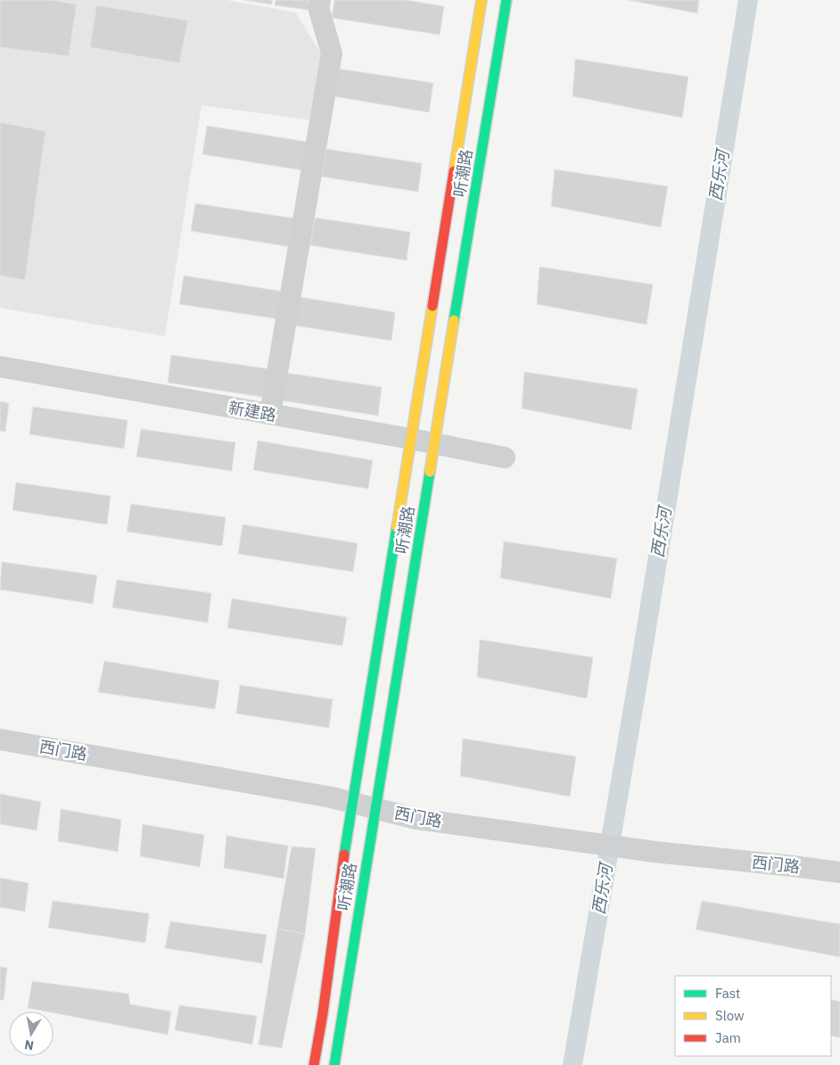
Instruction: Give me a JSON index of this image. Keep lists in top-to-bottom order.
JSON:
{
  "streets": {
    "main road": ["听潮路"],
    "street": ["新建路", "西门路"]
  },
  "crossings": [
    ["听潮路", "新建路"],
    ["听潮路", "西门路"]
  ],
  "water": ["西乐河"],
  "legend": ["Fast", "Slow", "Jam"],
  "north": "bottom"
}
